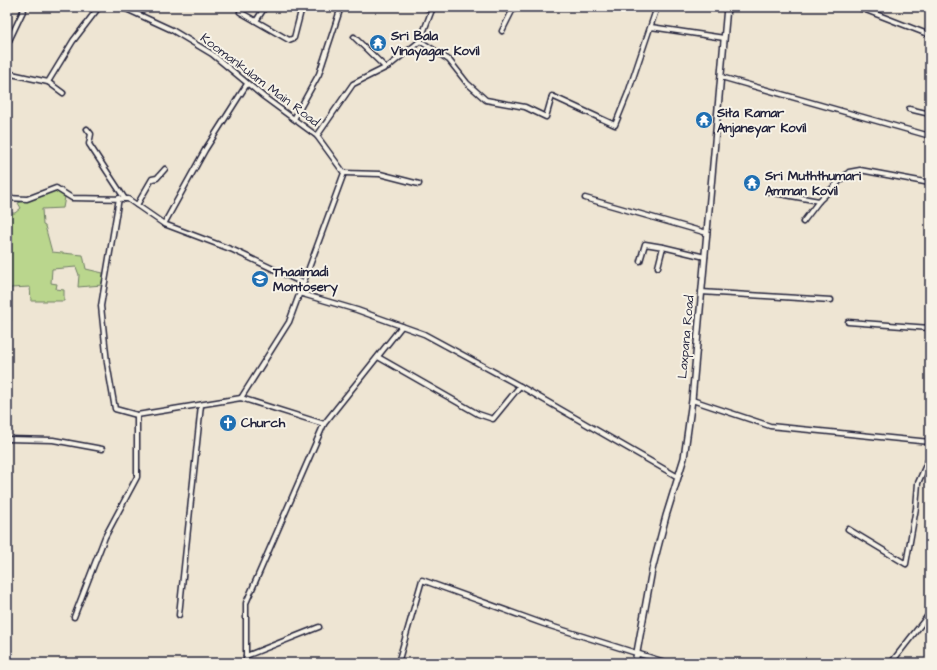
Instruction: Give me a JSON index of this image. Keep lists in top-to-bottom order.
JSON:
{
  "streets": {
    "street": ["Koomankulam Main Road", "Laxpana Road"]
  },
  "places": {
    "temple": ["Sri Bala Vinayagar Kovil", "Sita Ramar Anjaneyar Kovil", "Sri Muththumari Amman Kovil"],
    "school or university": ["Thaaimadi Montosery"],
    "church": ["Church"]
  }
}
